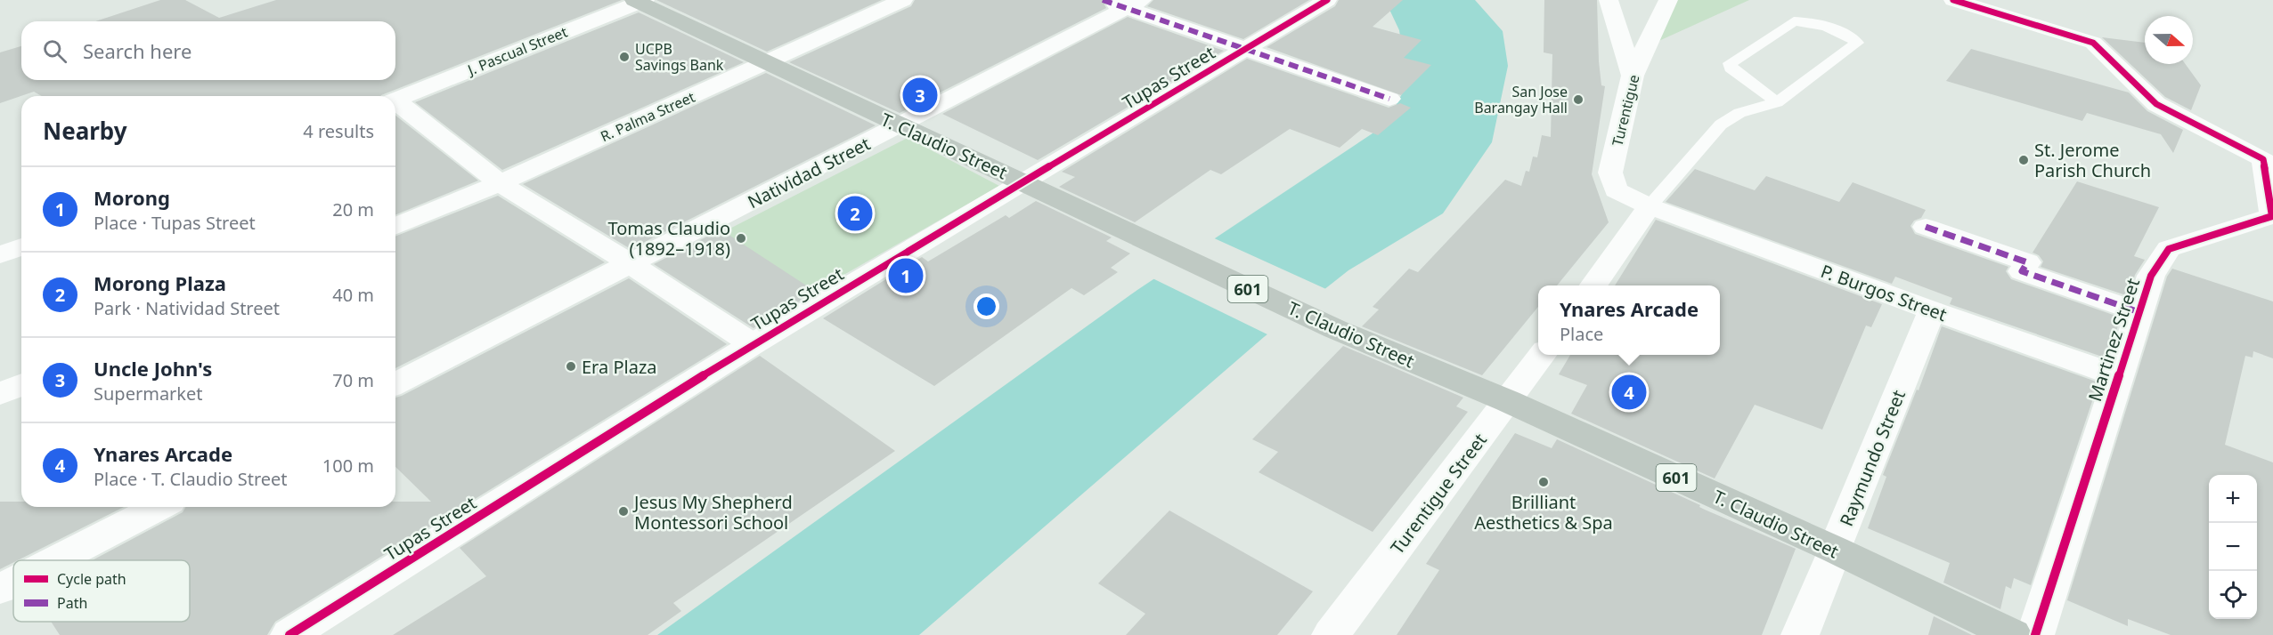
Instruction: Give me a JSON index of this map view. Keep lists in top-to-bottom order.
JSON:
{
  "streets": {
    "main road": ["T. Claudio Street", "601"],
    "street": [
      "J. Pascual Street",
      "Tupas Street",
      "Turentigue",
      "R. Palma Street",
      "Natividad Street",
      "P. Burgos Street",
      "Martinez Street",
      "Raymundo Street",
      "Turentigue Street"
    ]
  },
  "crossings": [
    ["J. Pascual Street", "T. Claudio Street"],
    ["Tupas Street", "T. Claudio Street"],
    ["Turentigue", "P. Burgos Street"],
    ["R. Palma Street", "T. Claudio Street"],
    ["T. Claudio Street", "Natividad Street"],
    ["T. Claudio Street", "Raymundo Street"],
    ["T. Claudio Street", "Turentigue Street"],
    ["P. Burgos Street", "Martinez Street"],
    ["P. Burgos Street", "Raymundo Street"]
  ],
  "places": [
    "UCPB Savings Bank",
    "San Jose Barangay Hall",
    "St. Jerome Parish Church",
    "Tomas Claudio (1892–1918)",
    "Era Plaza",
    "Brilliant Aesthetics & Spa",
    "Jesus My Shepherd Montessori School"
  ],
  "legend": ["Cycle path", "Path"],
  "north": "right",
  "page": {
    "search": "Search here",
    "pins": [
      "3",
      "2",
      "1",
      "4"
    ],
    "heading": ["Nearby", "4 results"],
    "list": [
      {
        "mark": "1",
        "name": "Morong",
        "note": "Place · Tupas Street",
        "value": "20 m"
      },
      {
        "mark": "2",
        "name": "Morong Plaza",
        "note": "Park · Natividad Street",
        "value": "40 m"
      },
      {
        "mark": "3",
        "name": "Uncle John's",
        "note": "Supermarket",
        "value": "70 m"
      },
      {
        "mark": "4",
        "name": "Ynares Arcade",
        "note": "Place · T. Claudio Street",
        "value": "100 m"
      }
    ],
    "popup": ["Ynares Arcade", "Place"],
    "map_buttons": ["+", "−"]
  }
}
